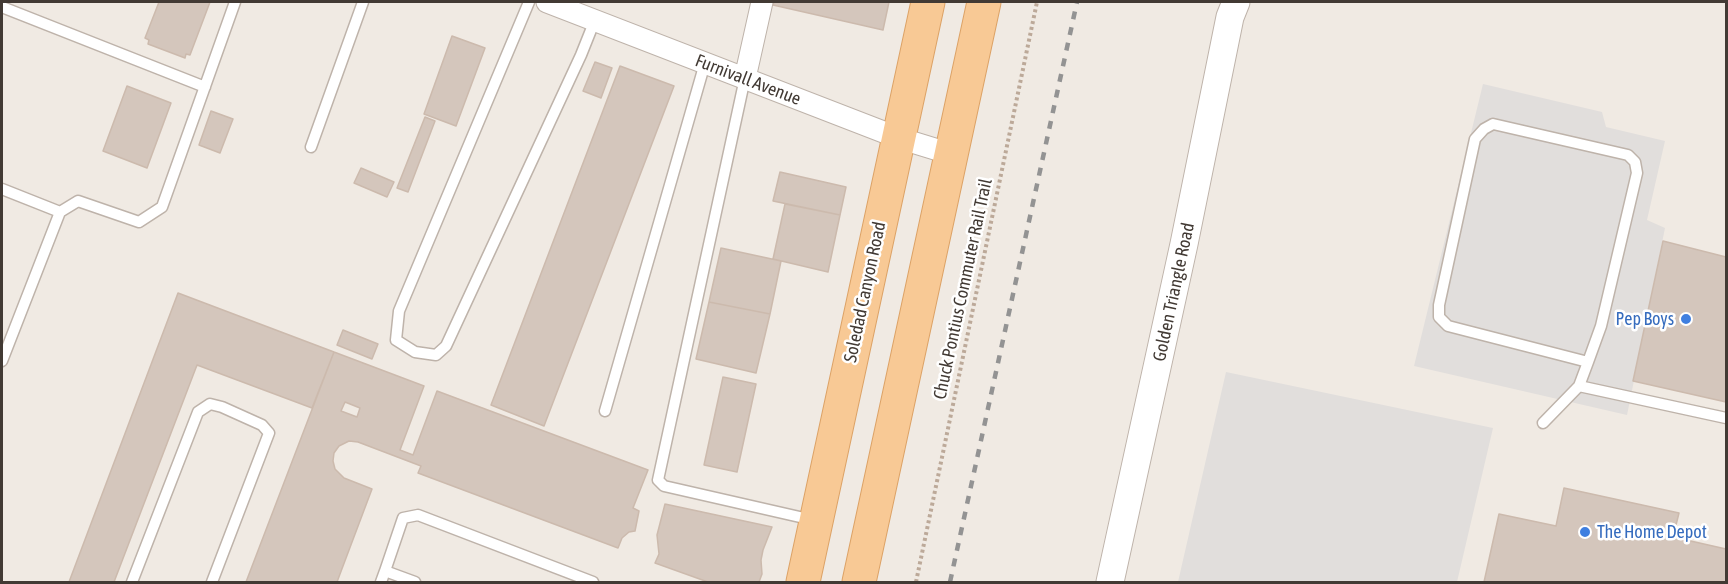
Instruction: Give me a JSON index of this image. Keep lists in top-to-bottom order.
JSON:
{
  "streets": {
    "main road": ["Soledad Canyon Road"],
    "street": ["Furnivall Avenue", "Golden Triangle Road"],
    "path": ["Chuck Pontius Commuter Rail Trail"]
  },
  "crossings": [
    ["Furnivall Avenue", "Soledad Canyon Road"]
  ],
  "places": ["Pep Boys", "The Home Depot"]
}
